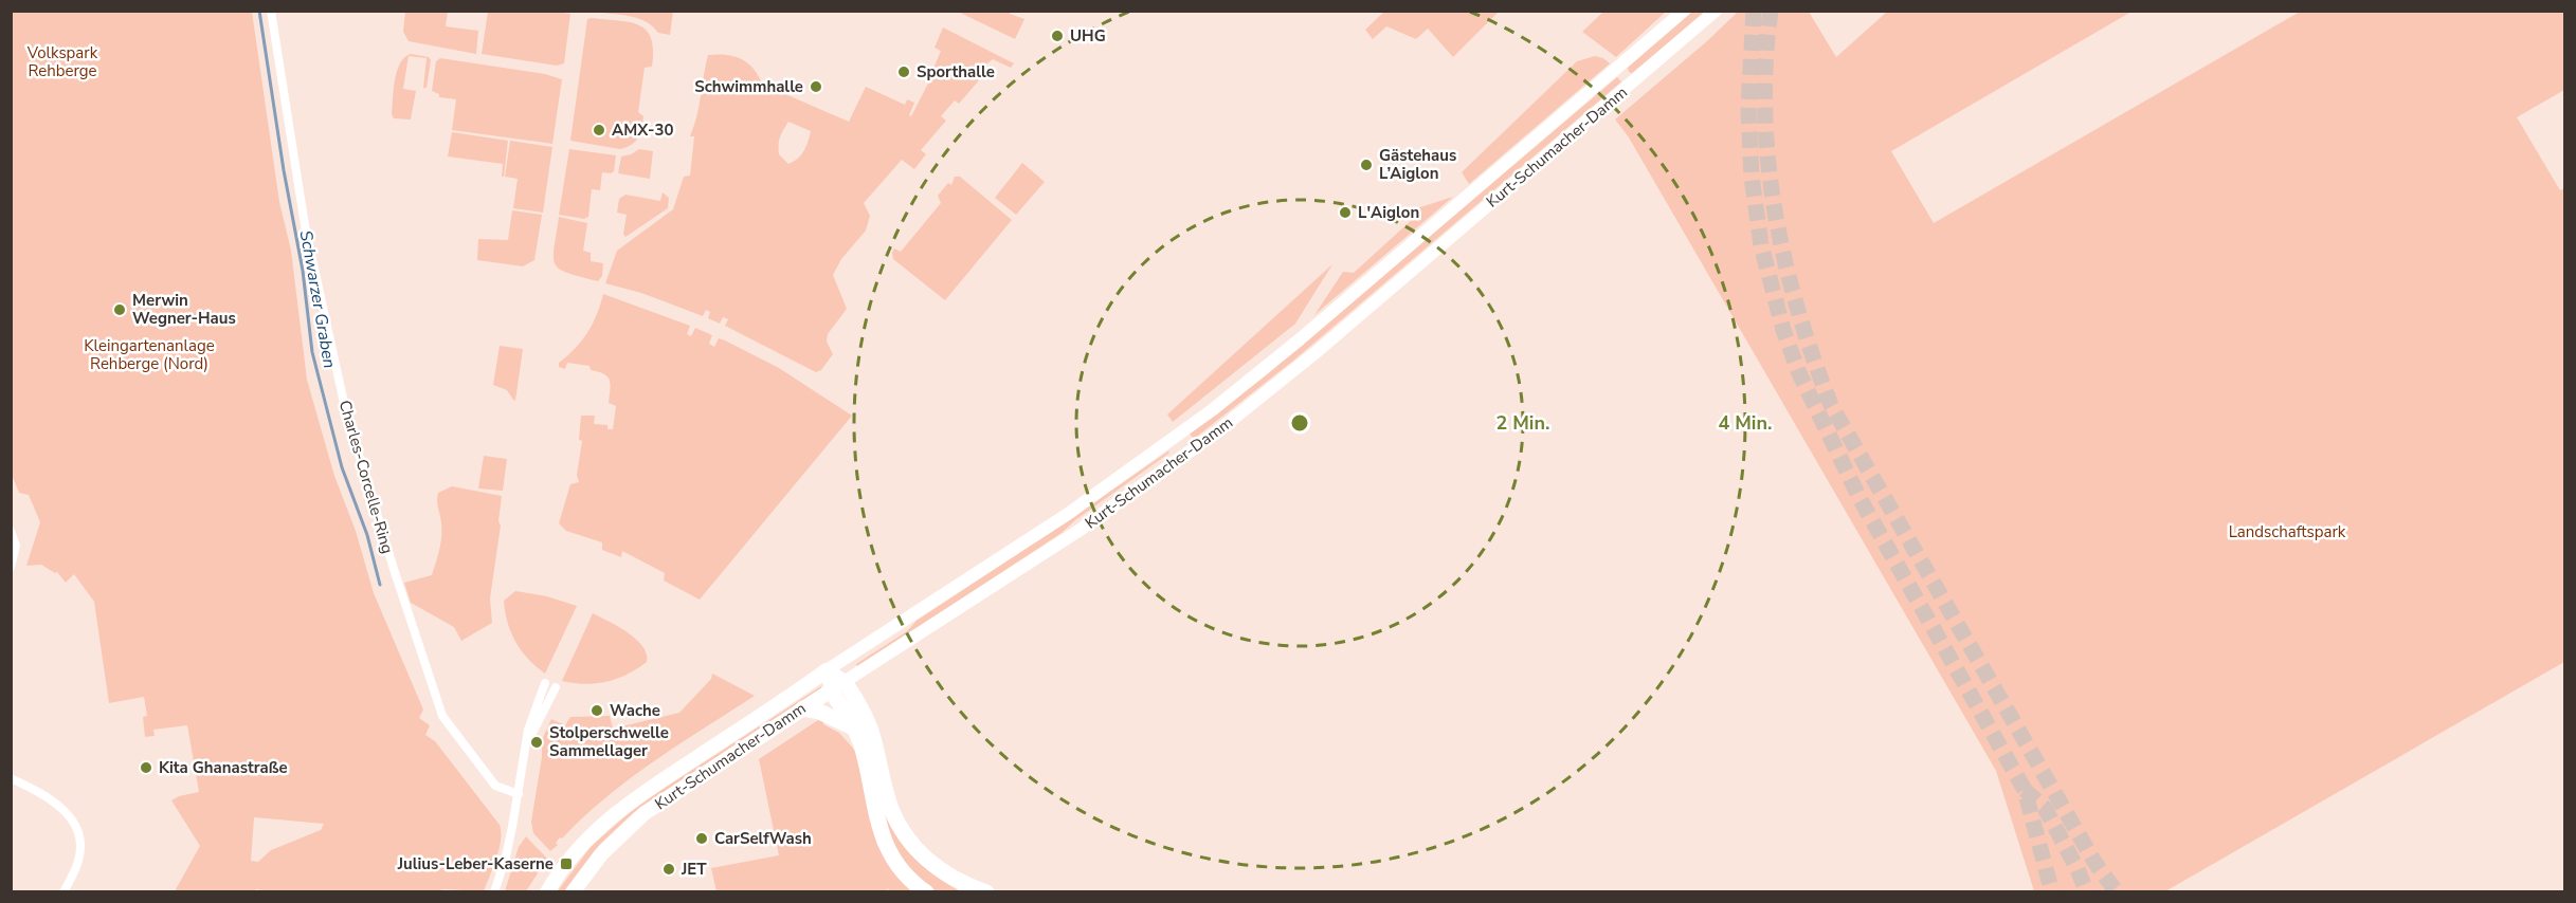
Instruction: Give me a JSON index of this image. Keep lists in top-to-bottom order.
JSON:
{
  "streets": {
    "main road": ["Kurt-Schumacher-Damm"],
    "street": ["Charles-Corcelle-Ring"]
  },
  "water": ["Schwarzer Graben"],
  "parks": ["Volkspark Rehberge", "Kleingartenanlage Rehberge (Nord)", "Landschaftspark"],
  "places": {
    "other": [
      "UHG",
      "Sporthalle",
      "Schwimmhalle",
      "AMX-30",
      "Gästehaus L’Aiglon",
      "L'Aiglon",
      "Merwin Wegner-Haus",
      "Wache",
      "Stolperschwelle Sammellager",
      "Kita Ghanastraße",
      "CarSelfWash",
      "JET"
    ],
    "transit": ["Julius-Leber-Kaserne"]
  },
  "rings": ["2 Min.", "4 Min."]
}
